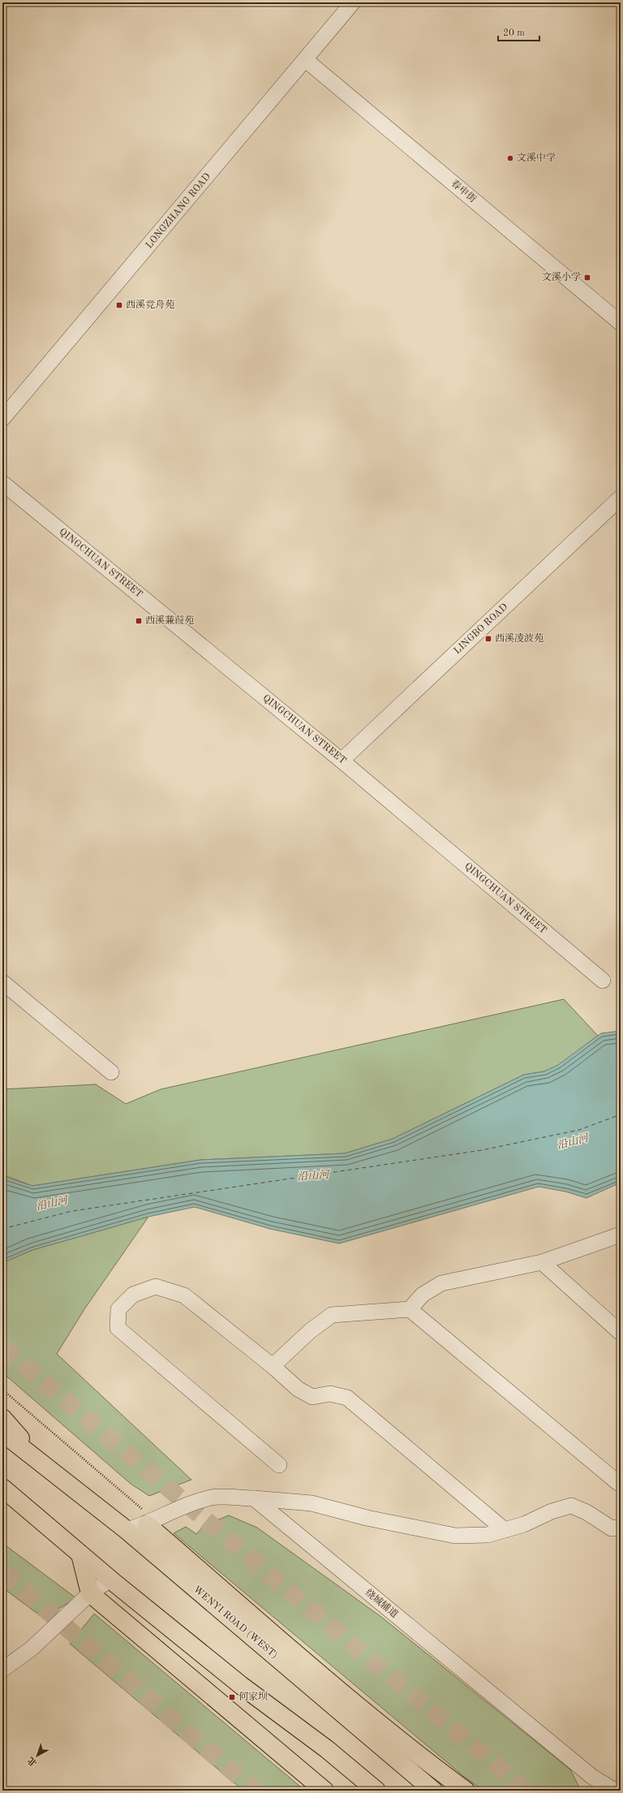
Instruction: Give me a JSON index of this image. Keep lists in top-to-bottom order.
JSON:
{
  "streets": {
    "main road": ["WENYI ROAD (WEST)"],
    "street": [
      "春申街",
      "LONGZHANG ROAD",
      "QINGCHUAN STREET",
      "LINGBO ROAD",
      "绕城辅道"
    ]
  },
  "crossings": [
    ["春申街", "LONGZHANG ROAD"],
    ["QINGCHUAN STREET", "LINGBO ROAD"]
  ],
  "water": ["沿山河"],
  "places": {
    "other": ["文溪中学"],
    "transit": [
      "文溪小学",
      "西溪竞舟苑",
      "西溪蒹葭苑",
      "西溪凌波苑",
      "何家坝"
    ]
  },
  "scale_bar": "20 m",
  "north": "bottom left"
}
